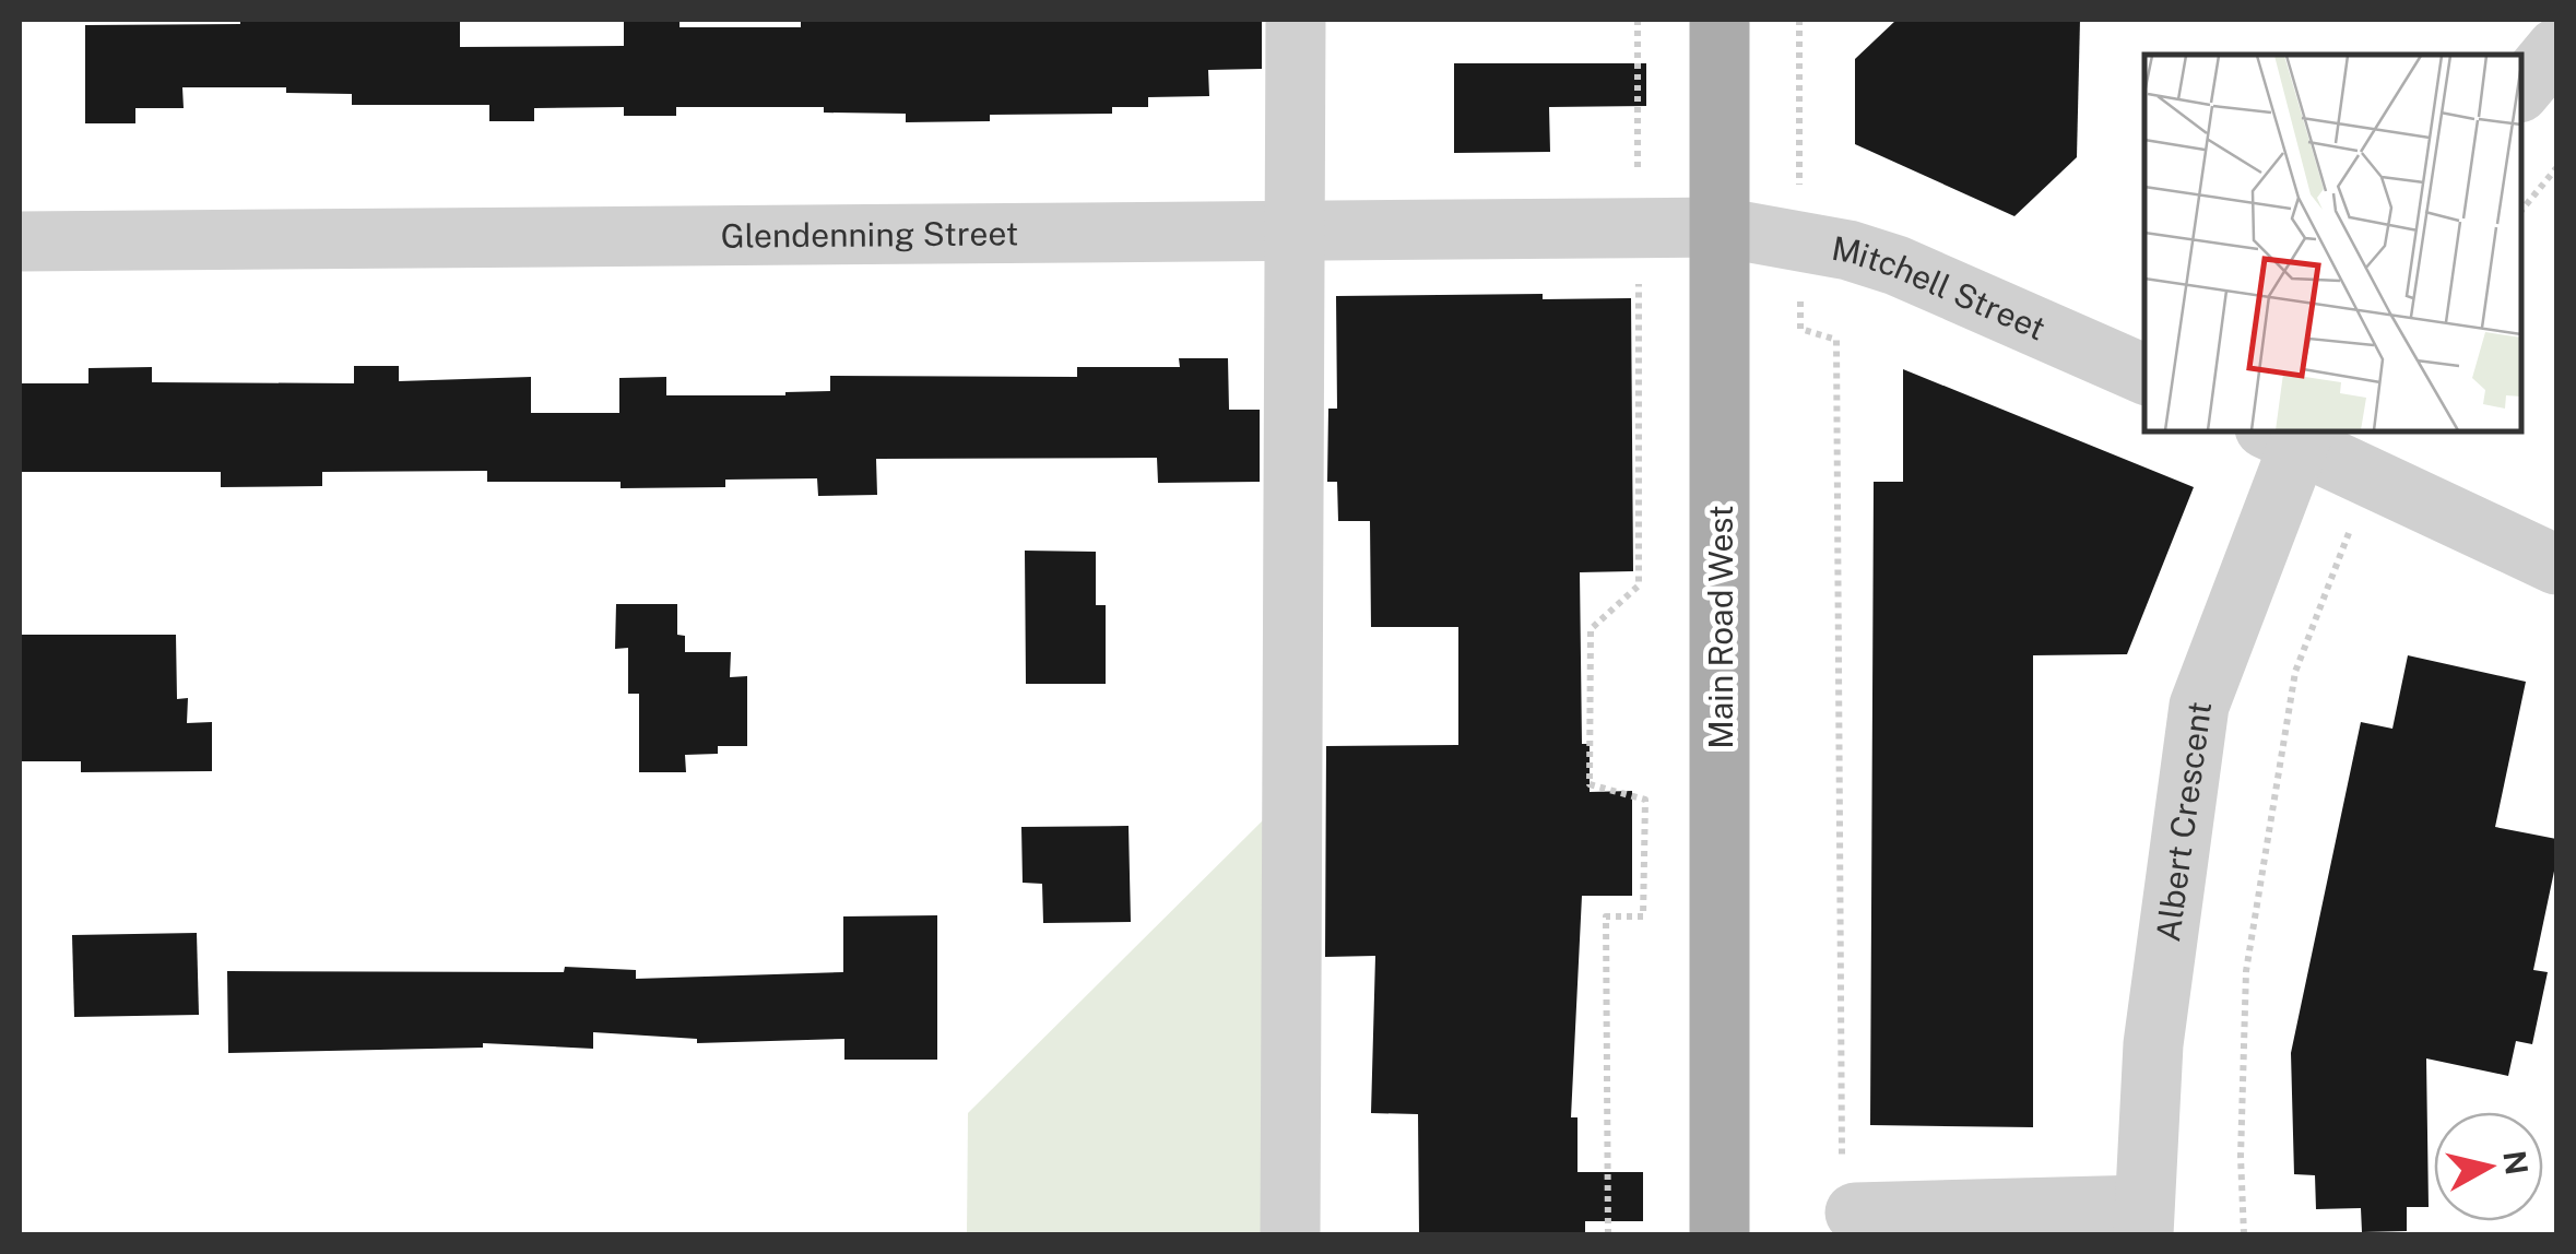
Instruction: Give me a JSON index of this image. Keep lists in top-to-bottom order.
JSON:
{
  "streets": {
    "main road": ["Main Road West"],
    "street": ["Glendenning Street", "Mitchell Street", "Albert Crescent"]
  },
  "crossings": [
    ["Glendenning Street", "Mitchell Street"],
    ["Glendenning Street", "Main Road West"],
    ["Mitchell Street", "Main Road West"]
  ],
  "north": "right"
}
